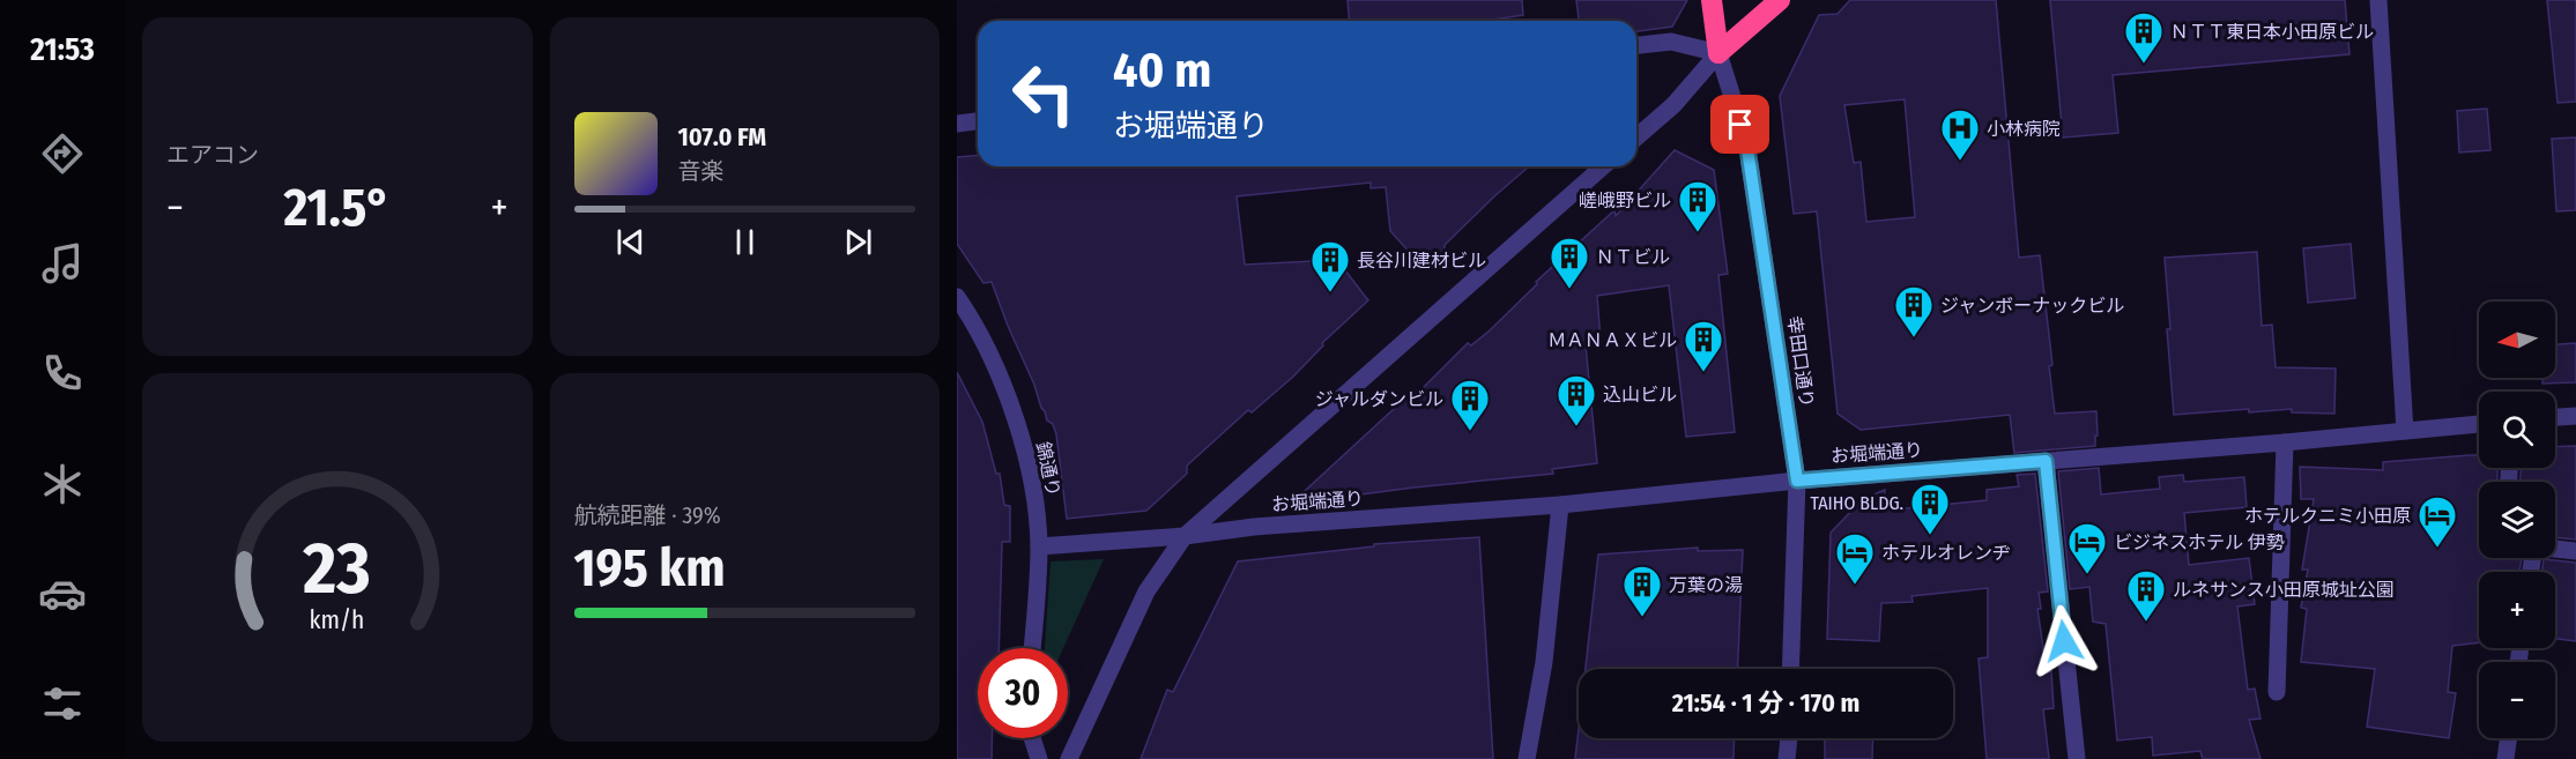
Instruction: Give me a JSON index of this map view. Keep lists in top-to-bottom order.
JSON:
{
  "streets": {
    "street": ["幸田口通り", "お堀端通り", "錦通り"]
  },
  "crossings": [
    ["幸田口通り", "お堀端通り"],
    ["お堀端通り", "錦通り"]
  ],
  "places": {
    "building": [
      "ＮＴＴ東日本小田原ビル",
      "嵯峨野ビル",
      "ＮＴビル",
      "長谷川建材ビル",
      "ジャンボーナックビル",
      "ＭＡＮＡＸビル",
      "込山ビル",
      "ジャルダンビル",
      "TAIHO BLDG.",
      "万葉の湯",
      "ルネサンス小田原城址公園"
    ],
    "hospital": ["小林病院"],
    "hotel": ["ホテルクニミ小田原", "ビジネスホテル 伊勢", "ホテルオレンヂ"]
  },
  "north": "left",
  "page": {
    "tabs": "21:53",
    "tile": [
      "エアコン",
      ["航続距離 · 39%", "195 km"]
    ],
    "turn": ["40 m", "お堀端通り"],
    "song": ["107.0 FM", "音楽"],
    "heat": ["−", "21.5°", "+"],
    "map_buttons": ["+", "−"],
    "limit": "30",
    "trip": "21:54 · 1 分 · 170 m",
    "gauge": ["23", "km/h"]
  }
}
